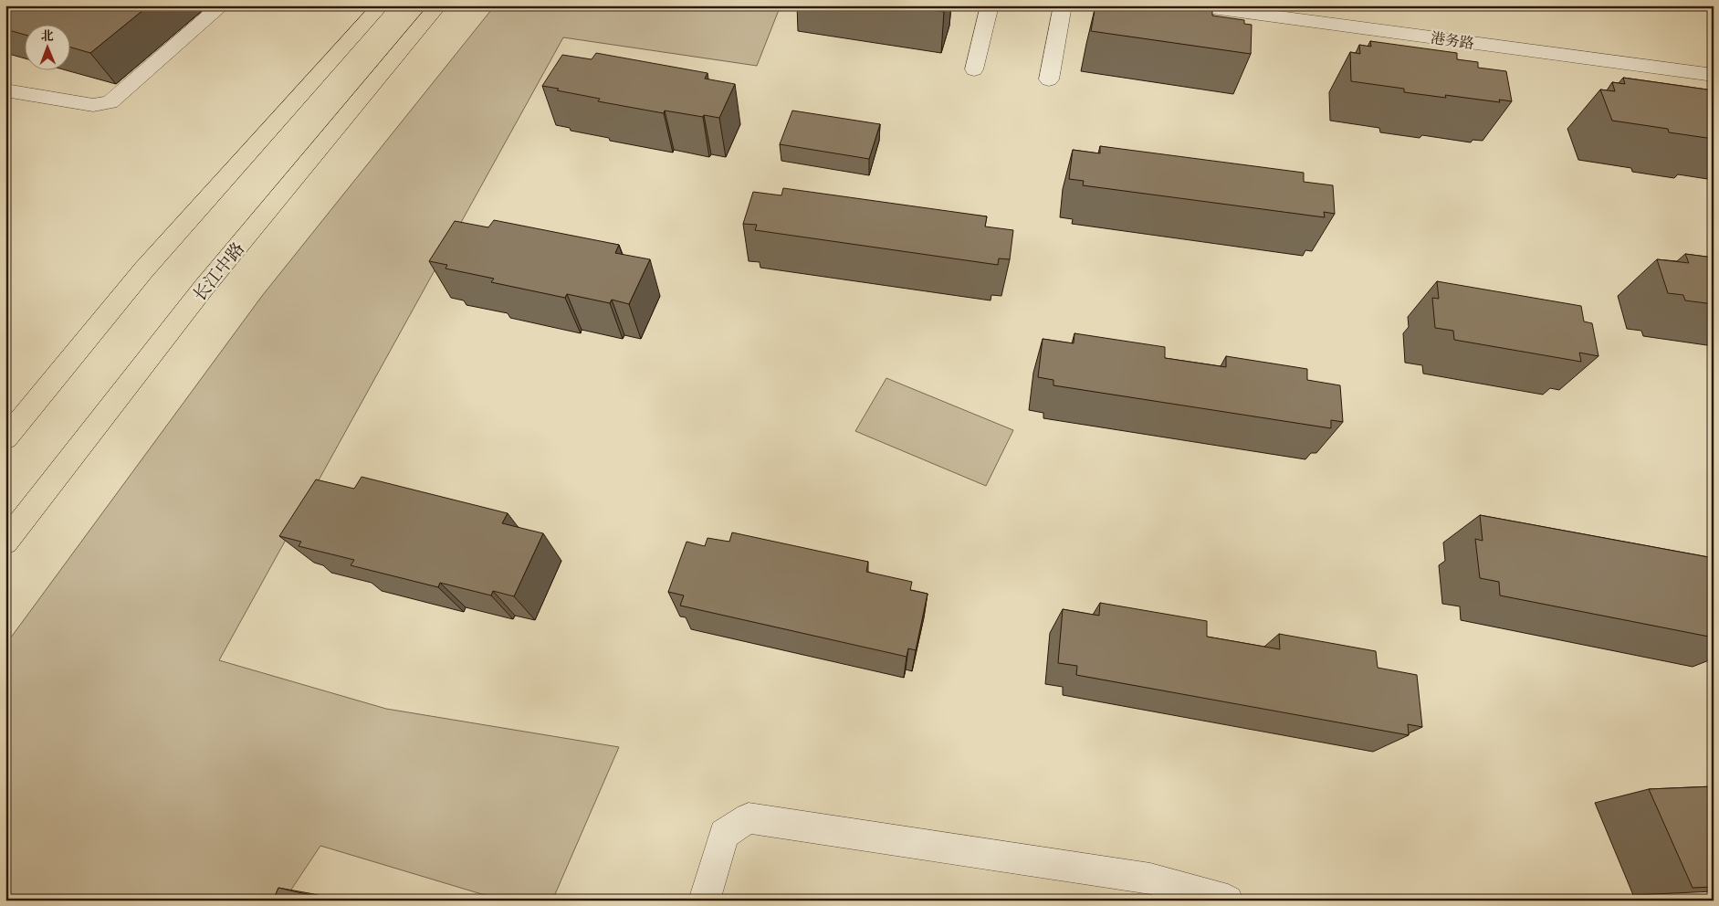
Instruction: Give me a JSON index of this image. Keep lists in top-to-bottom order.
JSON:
{
  "streets": {
    "main road": ["长江中路"],
    "street": ["港务路"]
  },
  "north": "top"
}
